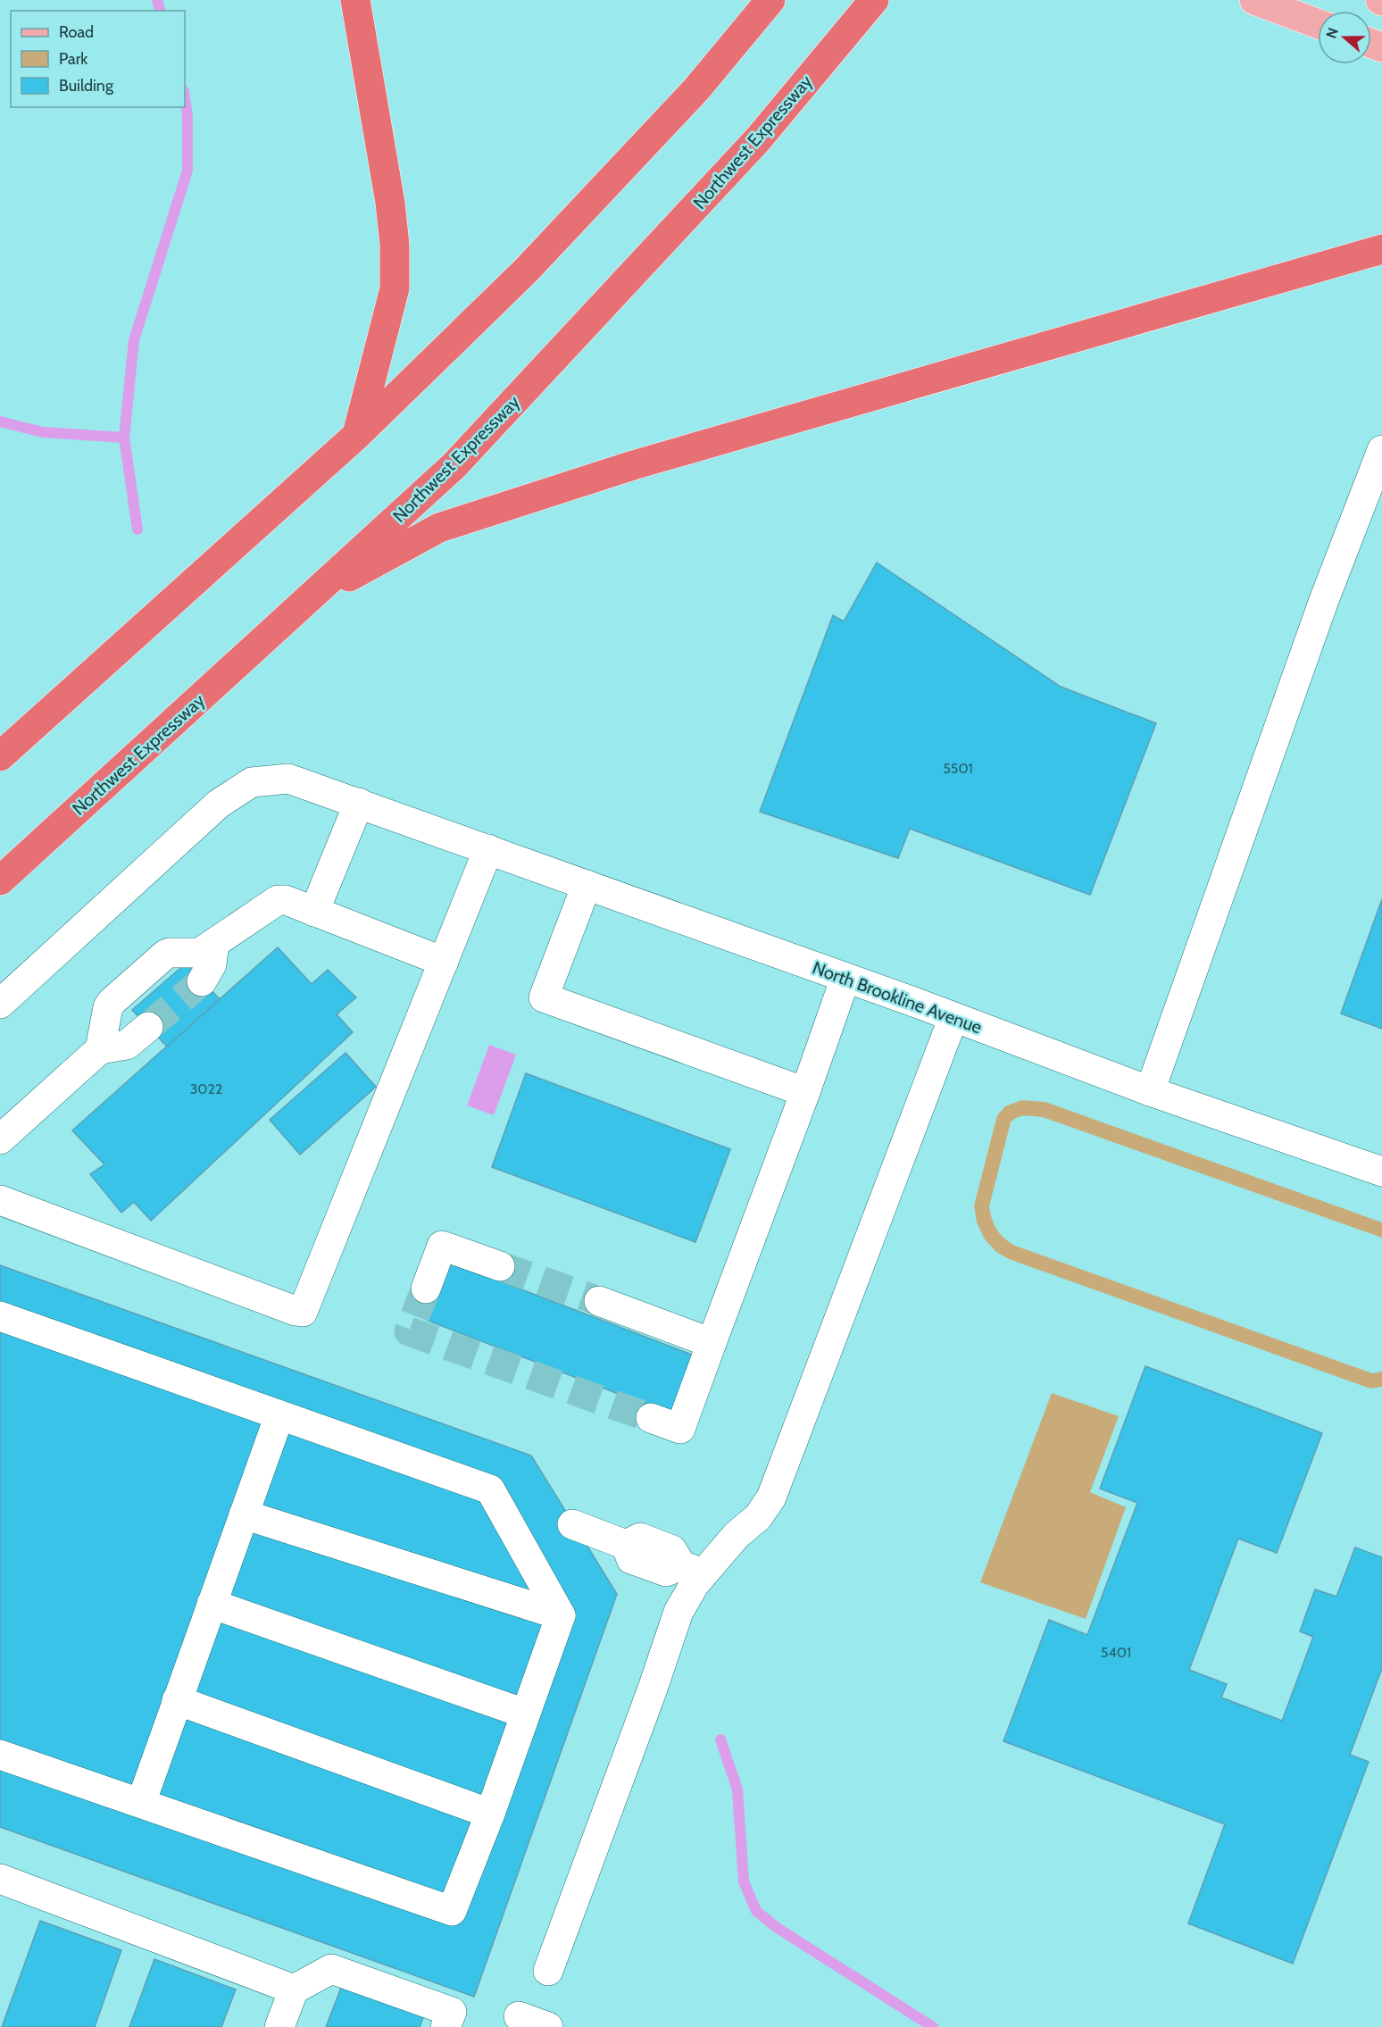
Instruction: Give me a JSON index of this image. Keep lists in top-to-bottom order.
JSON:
{
  "streets": {
    "highway": ["Northwest Expressway"],
    "street": ["North Brookline Avenue"]
  },
  "house_numbers": ["5501", "3022", "5401"],
  "legend": ["Road", "Park", "Building"],
  "north": "left"
}
